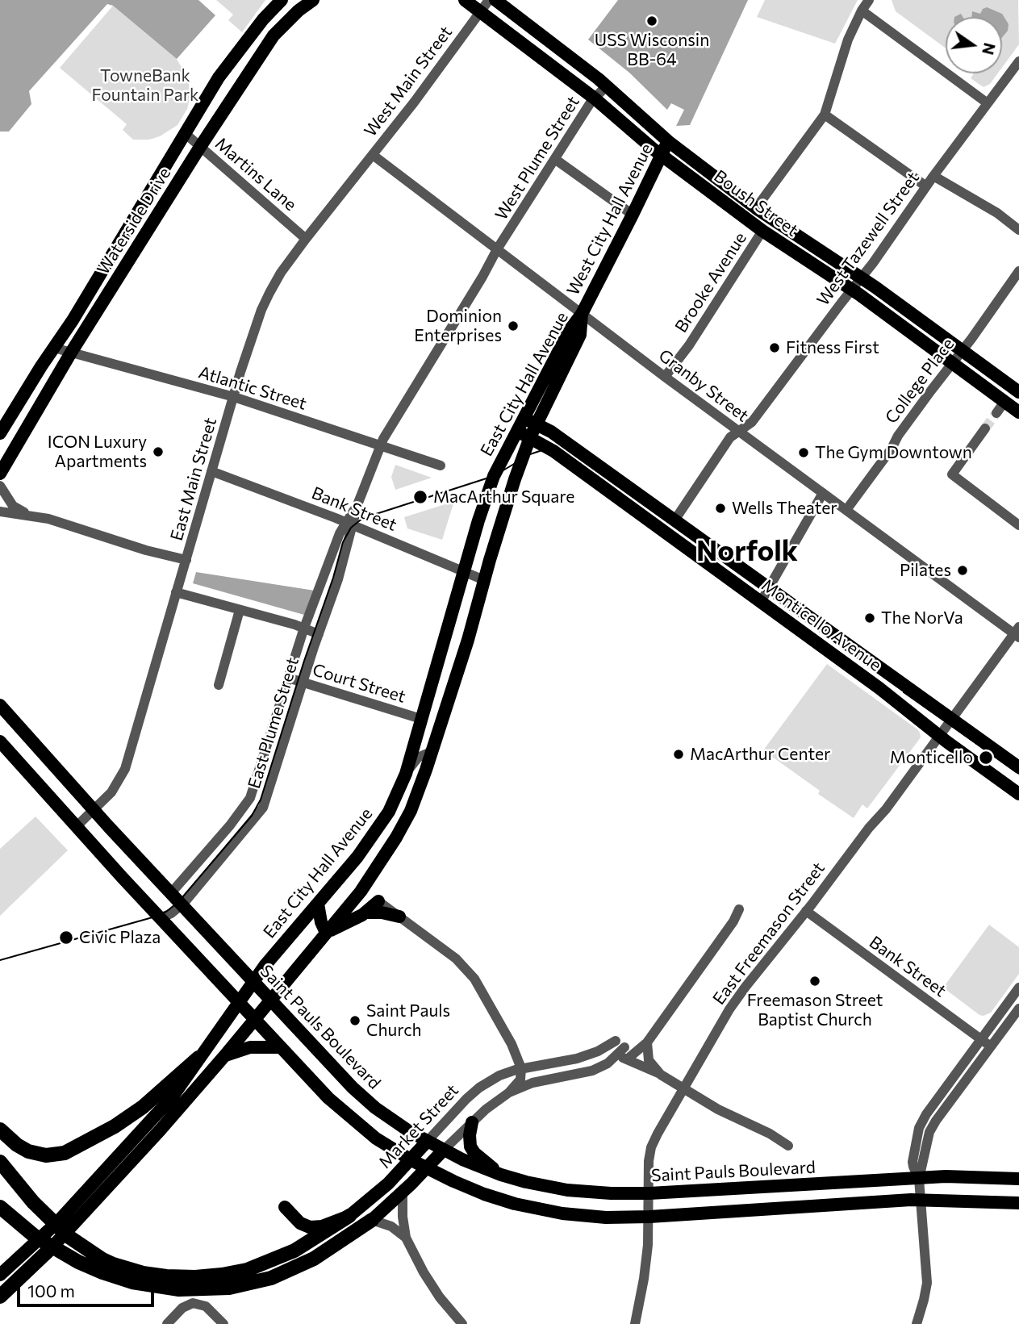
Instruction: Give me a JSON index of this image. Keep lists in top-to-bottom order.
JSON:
{
  "streets": {
    "main road": [
      "Boush Street",
      "West City Hall Avenue",
      "Waterside Drive",
      "East City Hall Avenue",
      "Monticello Avenue",
      "Saint Pauls Boulevard",
      "Market Street"
    ],
    "street": [
      "West Main Street",
      "West Plume Street",
      "Martins Lane",
      "West Tazewell Street",
      "Brooke Avenue",
      "College Place",
      "Granby Street",
      "Atlantic Street",
      "East Main Street",
      "Bank Street",
      "Court Street",
      "East Plume Street",
      "East Freemason Street"
    ]
  },
  "crossings": [
    ["West Main Street", "Boush Street"],
    ["West Main Street", "Granby Street"],
    ["West Main Street", "East Main Street"],
    ["West Plume Street", "Boush Street"],
    ["West Plume Street", "Granby Street"],
    ["West Plume Street", "East Plume Street"],
    ["Martins Lane", "Waterside Drive"],
    ["Martins Lane", "East Main Street"],
    ["Boush Street", "West City Hall Avenue"],
    ["Boush Street", "West Tazewell Street"],
    ["Boush Street", "Brooke Avenue"],
    ["Boush Street", "College Place"],
    ["West City Hall Avenue", "East City Hall Avenue"],
    ["West City Hall Avenue", "Granby Street"],
    ["Waterside Drive", "Atlantic Street"],
    ["West Tazewell Street", "Granby Street"],
    ["West Tazewell Street", "Monticello Avenue"],
    ["Brooke Avenue", "Granby Street"],
    ["College Place", "Granby Street"],
    ["East City Hall Avenue", "Granby Street"],
    ["East City Hall Avenue", "Bank Street"],
    ["East City Hall Avenue", "Monticello Avenue"],
    ["East City Hall Avenue", "Court Street"],
    ["East City Hall Avenue", "Saint Pauls Boulevard"],
    ["Granby Street", "East Main Street"],
    ["Granby Street", "East Plume Street"],
    ["Granby Street", "East Freemason Street"],
    ["Atlantic Street", "East Main Street"],
    ["Atlantic Street", "East Plume Street"],
    ["East Main Street", "Bank Street"],
    ["East Main Street", "Saint Pauls Boulevard"],
    ["Bank Street", "East Plume Street"],
    ["Bank Street", "East Freemason Street"],
    ["Monticello Avenue", "East Freemason Street"],
    ["Court Street", "East Plume Street"],
    ["East Plume Street", "Saint Pauls Boulevard"],
    ["East Freemason Street", "Saint Pauls Boulevard"],
    ["Saint Pauls Boulevard", "Market Street"]
  ],
  "districts": ["Norfolk"],
  "parks": ["TowneBank Fountain Park"],
  "places": [
    "USS Wisconsin BB-64",
    "Dominion Enterprises",
    "Fitness First",
    "ICON Luxury Apartments",
    "The Gym Downtown",
    "MacArthur Square",
    "Wells Theater",
    "Pilates",
    "The NorVa",
    "MacArthur Center",
    "Monticello",
    "Civic Plaza",
    "Freemason Street Baptist Church",
    "Saint Pauls Church"
  ],
  "scale_bar": "100 m",
  "north": "right"
}
